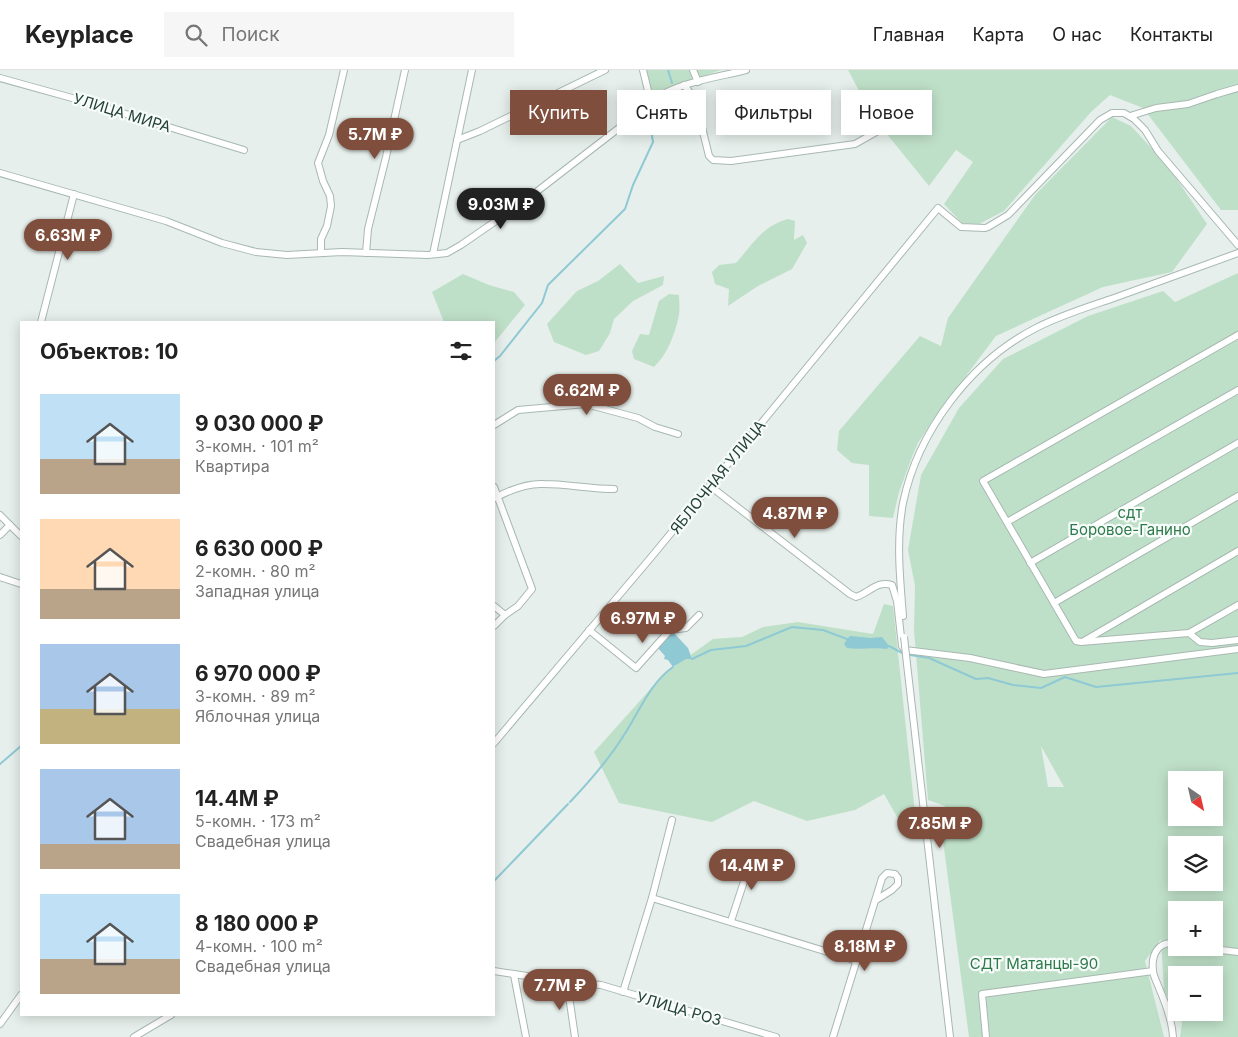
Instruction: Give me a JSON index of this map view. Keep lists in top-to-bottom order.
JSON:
{
  "streets": {
    "street": ["УЛИЦА МИРА", "ЯБЛОЧНАЯ УЛИЦА", "УЛИЦА РОЗ"]
  },
  "parks": ["сдт Боровое-Ганино", "СДТ Матанцы-90"],
  "north": "bottom right",
  "page": {
    "header": "Keyplace",
    "search": "Поиск",
    "nav": [
      "Главная",
      "Карта",
      "О нас",
      "Контакты"
    ],
    "chip": [
      "Купить",
      "Снять",
      "Фильтры",
      "Новое"
    ],
    "price": [
      "5.7M ₽",
      "9.03M ₽",
      "6.63M ₽",
      "6.62M ₽",
      "4.87M ₽",
      "6.97M ₽",
      "7.85M ₽",
      "14.4M ₽",
      "8.18M ₽",
      "7.7M ₽"
    ],
    "heading": "Объектов: 10",
    "list": [
      {
        "name": "9 030 000 ₽",
        "note": "3-комн. · 101 m² · Квартира"
      },
      {
        "name": "6 630 000 ₽",
        "note": "2-комн. · 80 m² · Западная улица"
      },
      {
        "name": "6 970 000 ₽",
        "note": "3-комн. · 89 m² · Яблочная улица"
      },
      {
        "name": "14.4M ₽",
        "note": "5-комн. · 173 m² · Свадебная улица"
      },
      {
        "name": "8 180 000 ₽",
        "note": "4-комн. · 100 m² · Свадебная улица"
      }
    ],
    "map_buttons": ["+", "−"]
  }
}
